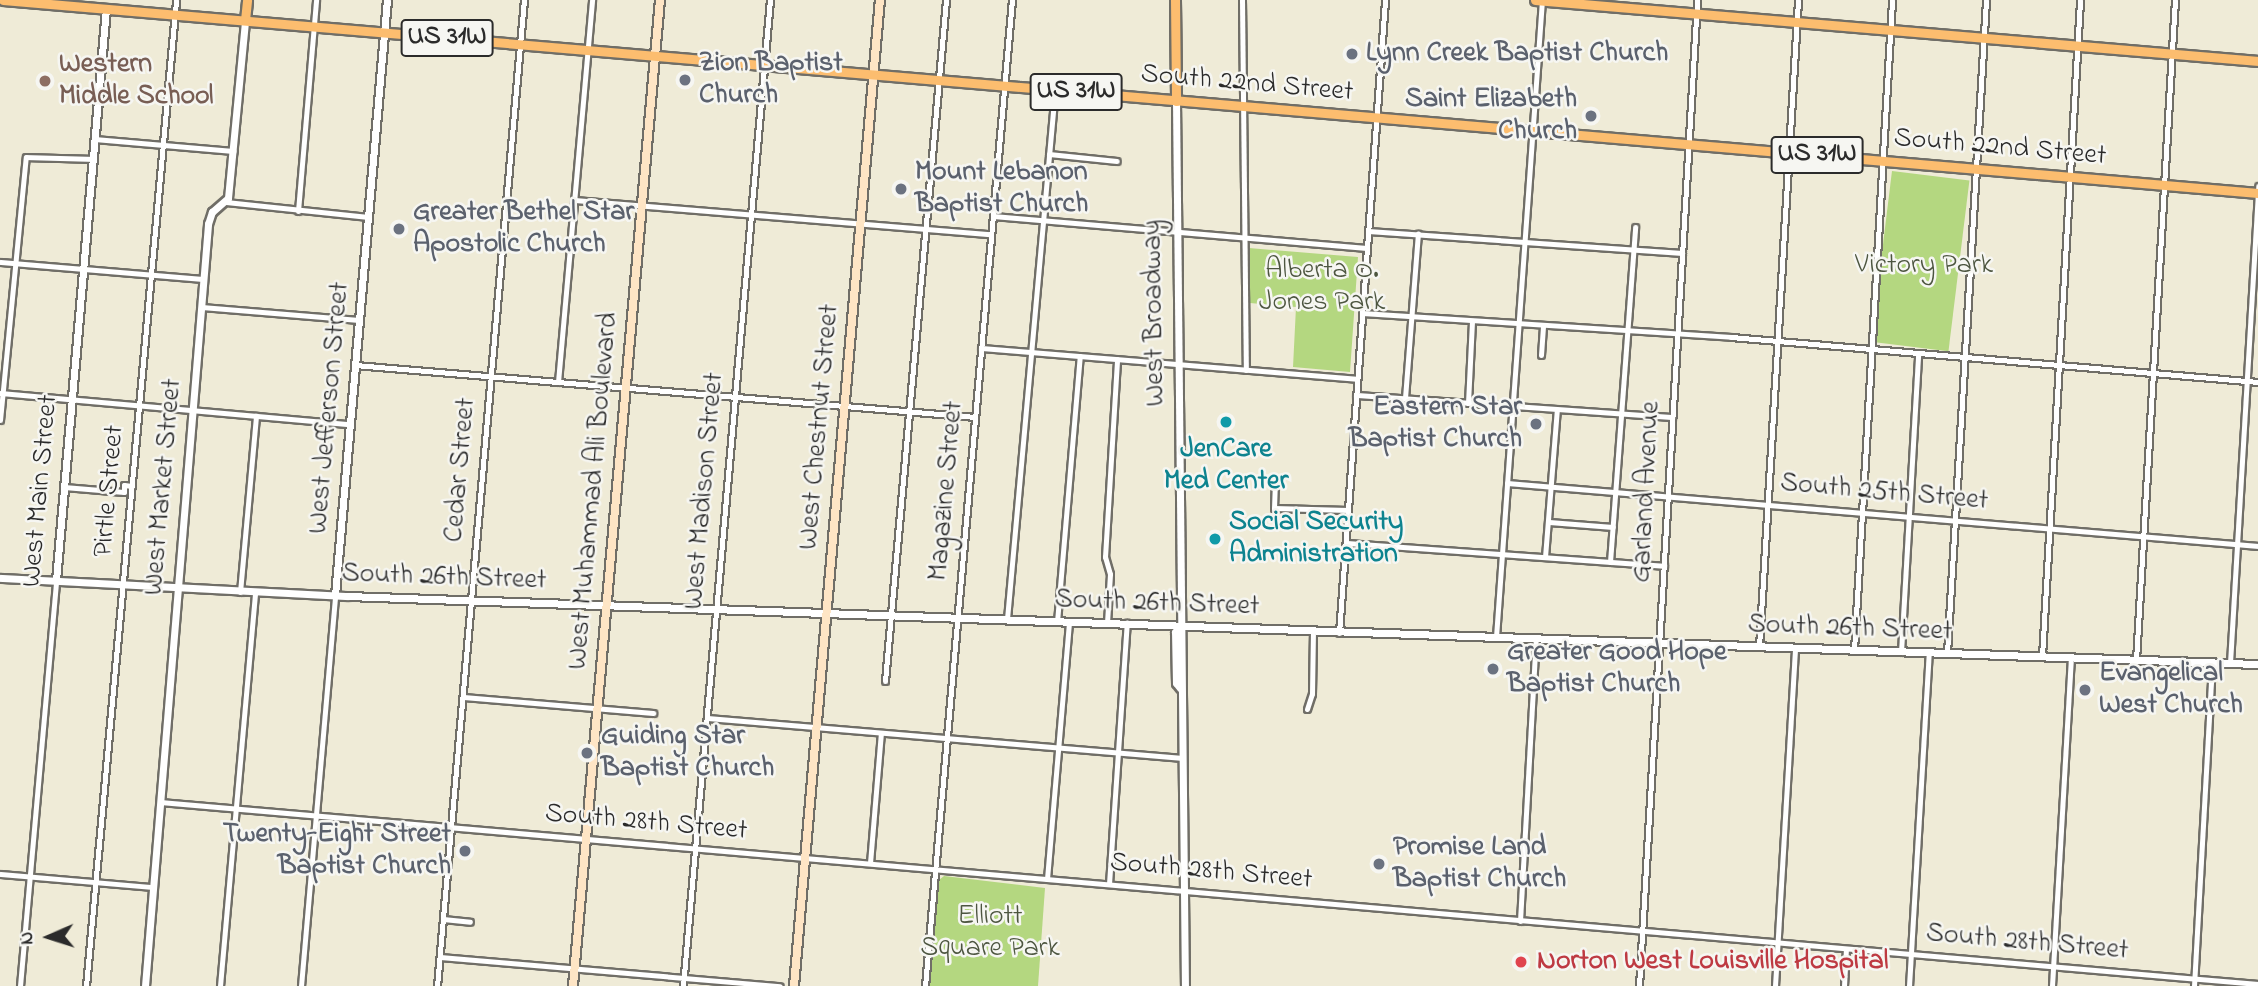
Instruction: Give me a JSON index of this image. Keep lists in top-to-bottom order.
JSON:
{
  "streets": {
    "main road": [
      "US 31W",
      "South 22nd Street",
      "West Broadway",
      "West Chestnut Street",
      "West Market Street",
      "West Muhammad Ali Boulevard"
    ],
    "street": [
      "West Jefferson Street",
      "Cedar Street",
      "West Main Street",
      "Pirtle Street",
      "West Madison Street",
      "Magazine Street",
      "Garland Avenue",
      "South 25th Street",
      "South 26th Street",
      "South 28th Street"
    ]
  },
  "crossings": [
    ["South 22nd Street", "West Broadway"],
    ["South 22nd Street", "West Jefferson Street"],
    ["South 22nd Street", "West Chestnut Street"],
    ["South 22nd Street", "Cedar Street"],
    ["South 22nd Street", "West Market Street"],
    ["South 22nd Street", "West Main Street"],
    ["South 22nd Street", "Pirtle Street"],
    ["South 22nd Street", "West Muhammad Ali Boulevard"],
    ["South 22nd Street", "West Madison Street"],
    ["South 22nd Street", "Magazine Street"],
    ["South 22nd Street", "Garland Avenue"],
    ["West Broadway", "South 26th Street"],
    ["West Broadway", "South 28th Street"],
    ["West Jefferson Street", "South 26th Street"],
    ["West Jefferson Street", "South 28th Street"],
    ["West Chestnut Street", "South 26th Street"],
    ["West Chestnut Street", "South 28th Street"],
    ["Cedar Street", "South 26th Street"],
    ["Cedar Street", "South 28th Street"],
    ["West Market Street", "South 26th Street"],
    ["West Market Street", "South 28th Street"],
    ["West Main Street", "South 26th Street"],
    ["Pirtle Street", "South 26th Street"],
    ["West Muhammad Ali Boulevard", "South 26th Street"],
    ["West Muhammad Ali Boulevard", "South 28th Street"],
    ["West Madison Street", "South 26th Street"],
    ["West Madison Street", "South 28th Street"],
    ["Magazine Street", "South 26th Street"],
    ["Magazine Street", "South 28th Street"],
    ["Garland Avenue", "South 25th Street"],
    ["Garland Avenue", "South 26th Street"],
    ["Garland Avenue", "South 28th Street"]
  ],
  "parks": ["Victory Park", "Alberta O. Jones Park", "Elliott Square Park"],
  "places": [
    "Lynn Creek Baptist Church",
    "Zion Baptist Church",
    "Western Middle School",
    "Saint Elizabeth Church",
    "Mount Lebanon Baptist Church",
    "Greater Bethel Star Apostolic Church",
    "JenCare Med Center",
    "Eastern Star Baptist Church",
    "Social Security Administration",
    "Greater Good Hope Baptist Church",
    "Evangelical West Church",
    "Guiding Star Baptist Church",
    "Twenty-Eight Street Baptist Church",
    "Promise Land Baptist Church",
    "Norton West Louisville Hospital"
  ],
  "north": "left"
}
